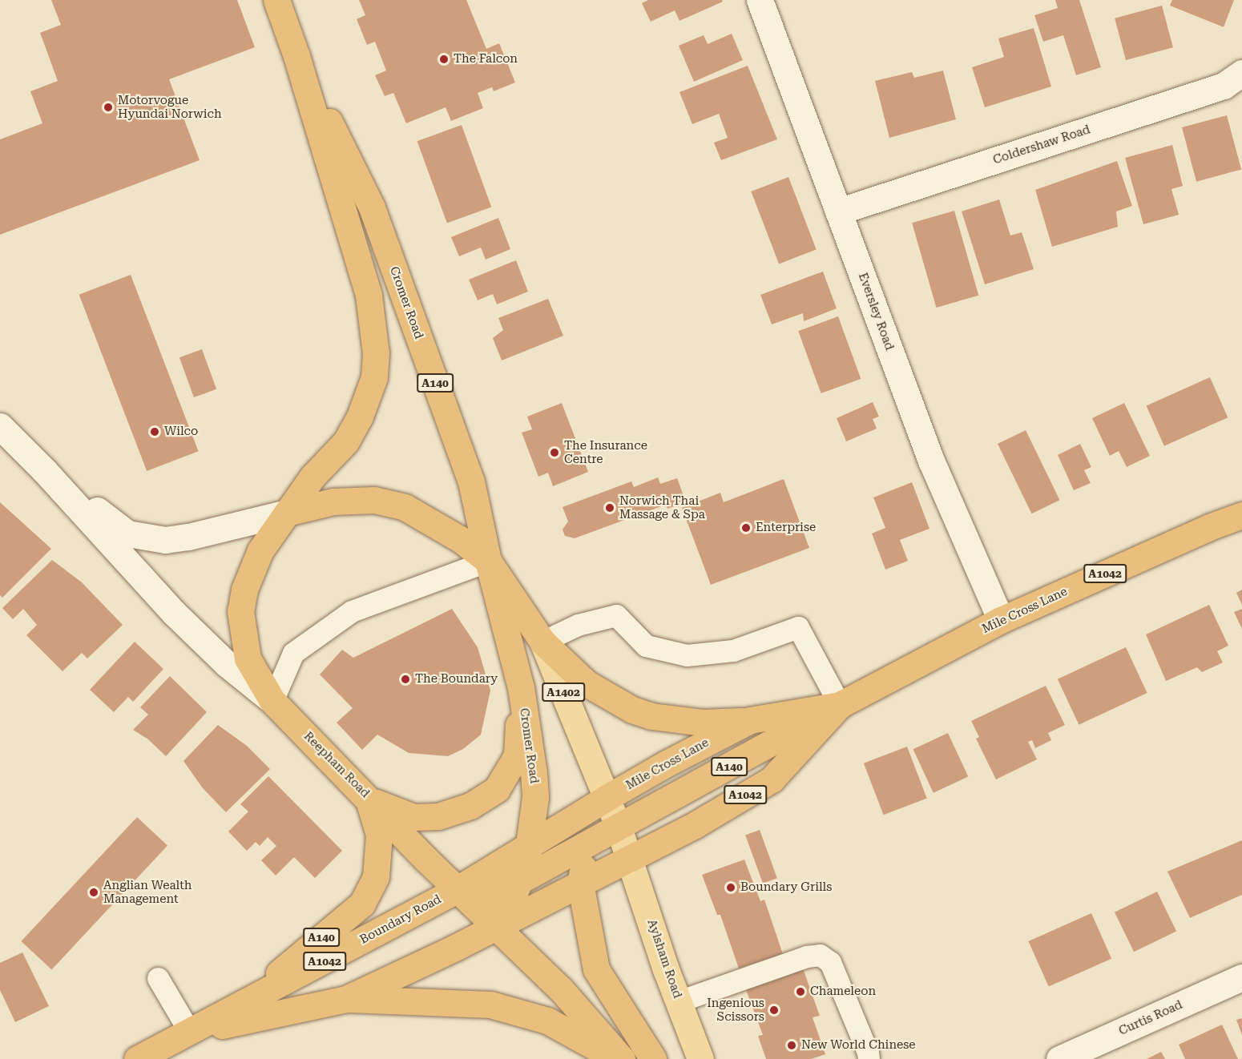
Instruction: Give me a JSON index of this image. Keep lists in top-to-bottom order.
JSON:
{
  "streets": {
    "highway": [
      "Cromer Road",
      "A140",
      "A1042",
      "Mile Cross Lane",
      "Reepham Road",
      "Boundary Road"
    ],
    "main road": ["A1402", "Aylsham Road"],
    "street": ["Coldershaw Road", "Eversley Road", "Curtis Road"]
  },
  "crossings": [
    ["Coldershaw Road", "Eversley Road"],
    ["Cromer Road", "A140"],
    ["Cromer Road", "Mile Cross Lane"],
    ["Cromer Road", "Reepham Road"],
    ["Cromer Road", "Boundary Road"],
    ["Cromer Road", "Aylsham Road"],
    ["Eversley Road", "Mile Cross Lane"],
    ["A140", "Mile Cross Lane"],
    ["A140", "Reepham Road"],
    ["A140", "Boundary Road"],
    ["Mile Cross Lane", "Boundary Road"],
    ["Mile Cross Lane", "Aylsham Road"],
    ["Reepham Road", "Boundary Road"],
    ["Boundary Road", "Aylsham Road"]
  ],
  "places": [
    "The Falcon",
    "Motorvogue Hyundai Norwich",
    "Wilco",
    "The Insurance Centre",
    "Norwich Thai Massage & Spa",
    "Enterprise",
    "The Boundary",
    "Boundary Grills",
    "Anglian Wealth Management",
    "Chameleon",
    "Ingenious Scissors",
    "New World Chinese"
  ]
}
